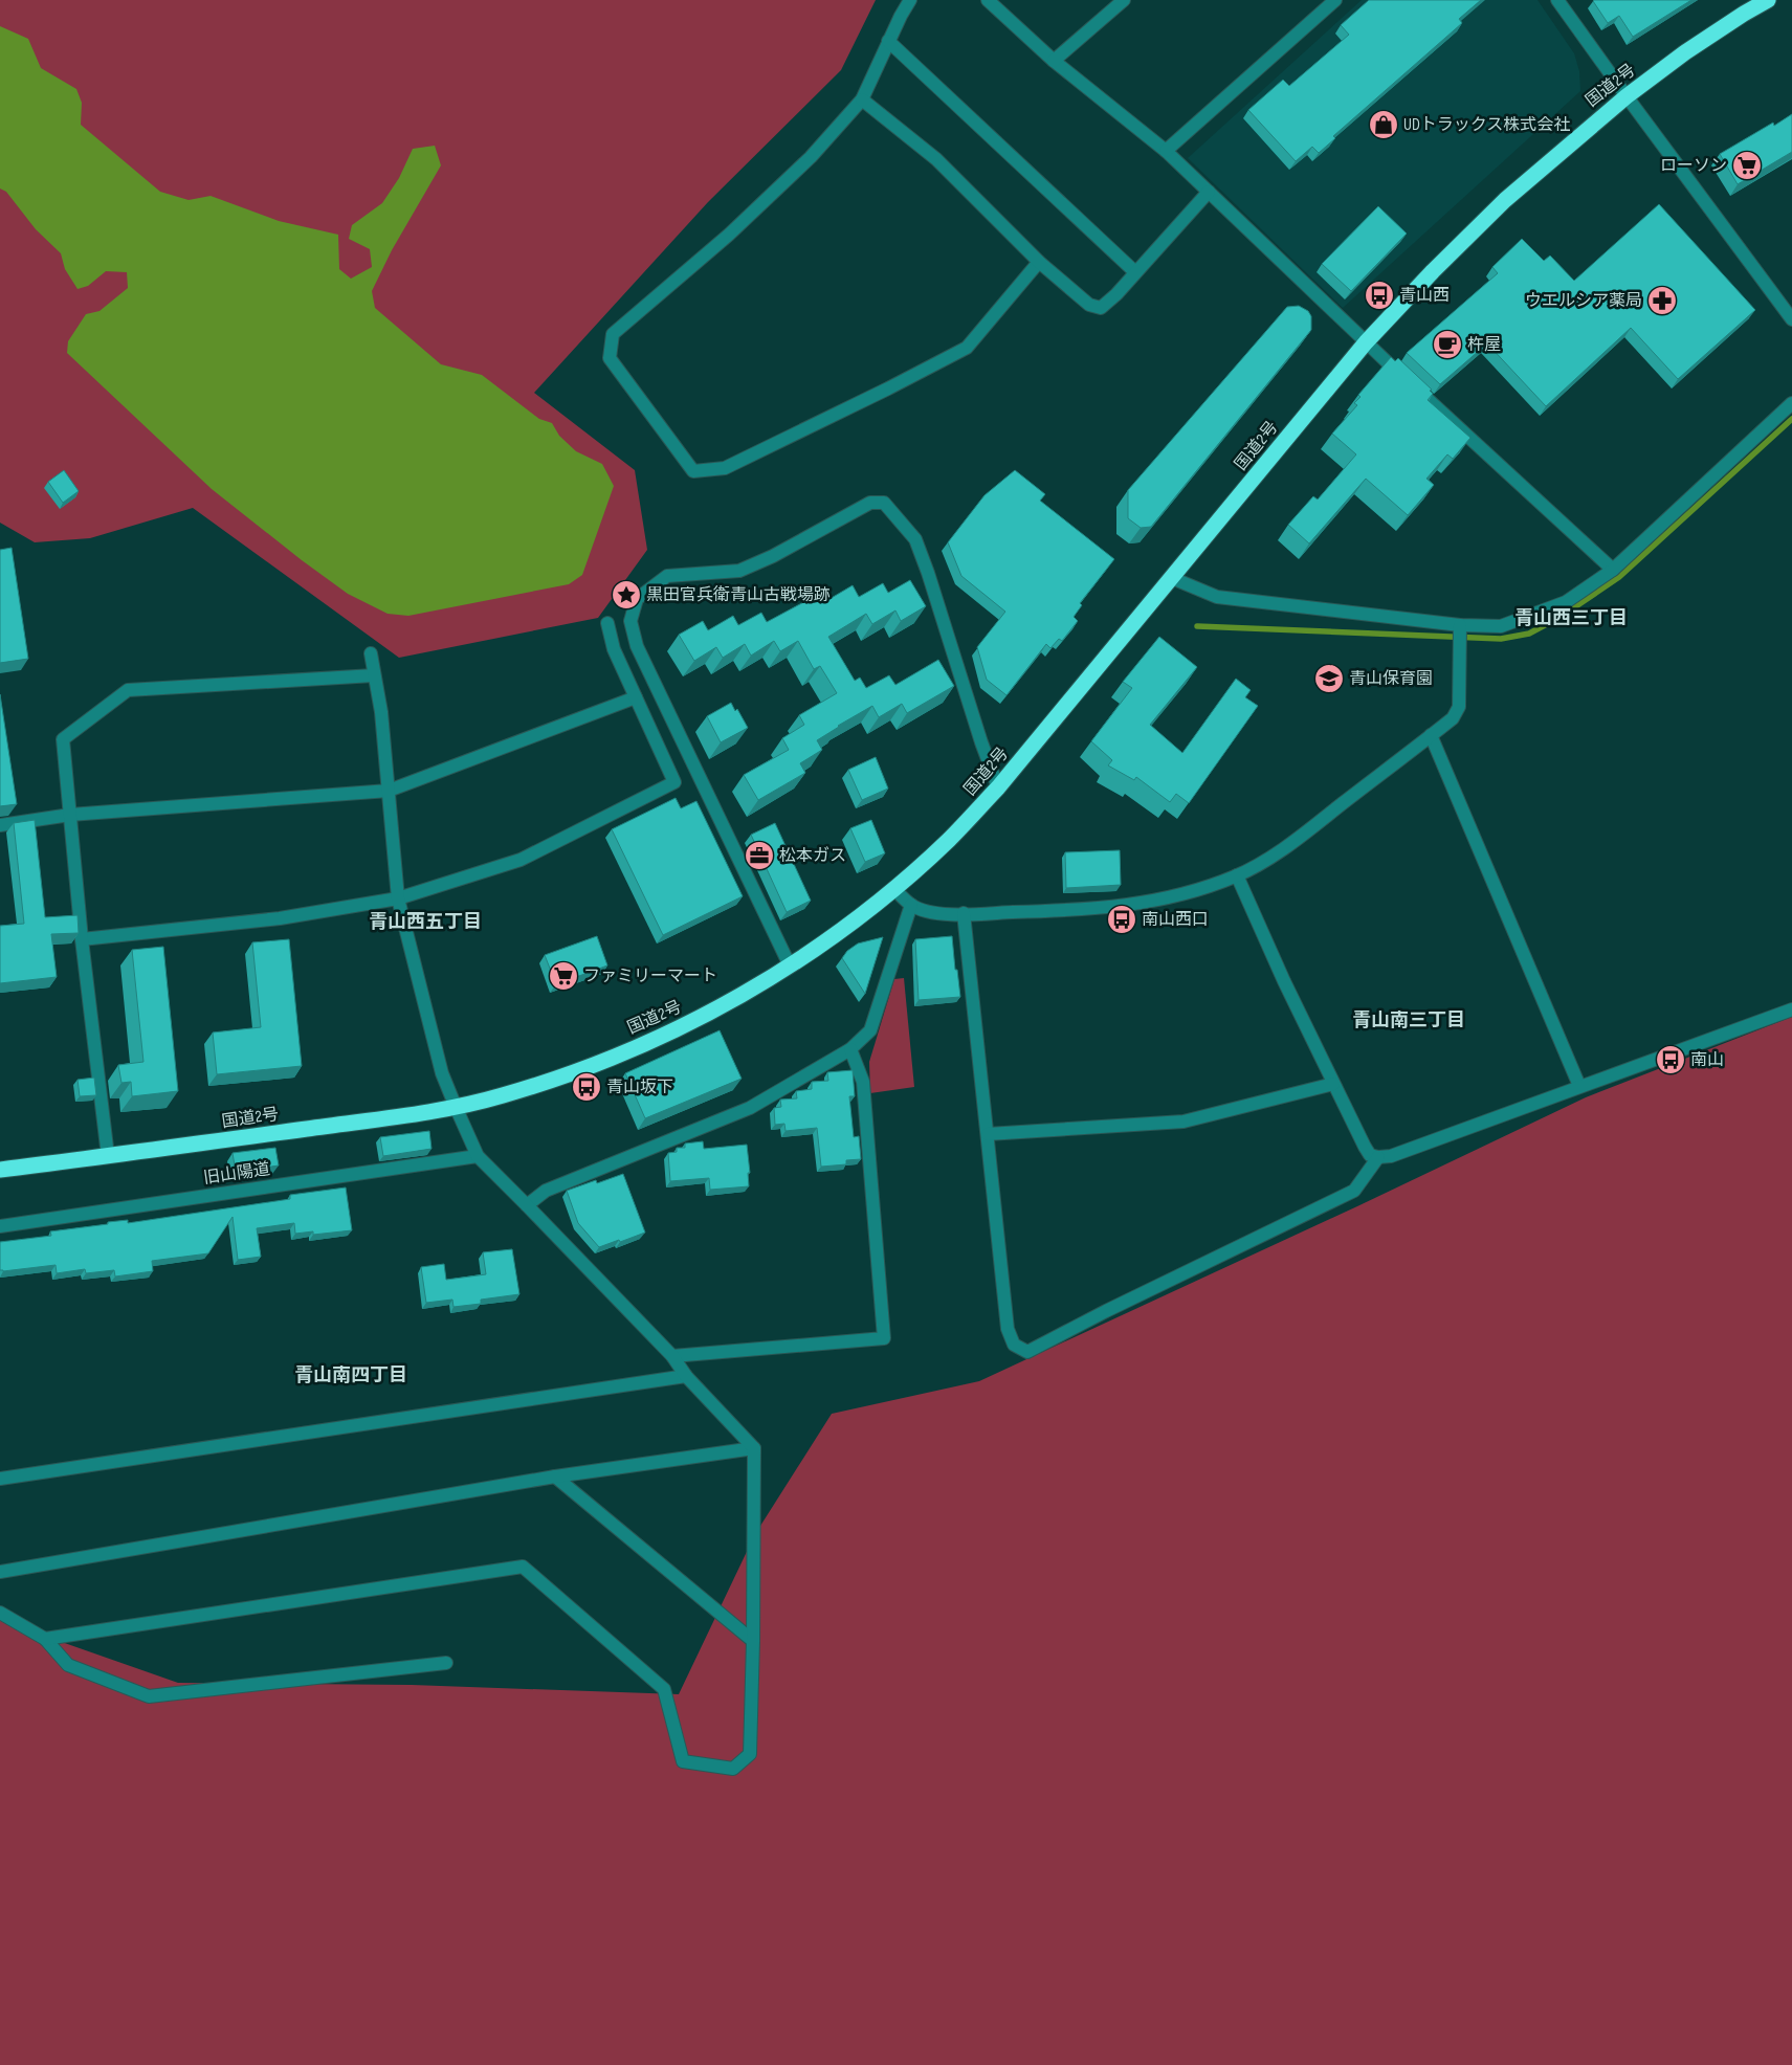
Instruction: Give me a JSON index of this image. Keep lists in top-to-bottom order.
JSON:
{
  "streets": {
    "highway": ["国道2号"],
    "street": ["旧山陽道"]
  },
  "districts": [
    "青山西三丁目",
    "青山西五丁目",
    "青山南三丁目",
    "青山南四丁目"
  ],
  "places": {
    "shop": ["UDトラックス株式会社"],
    "supermarket": ["ローソン", "ファミリーマート"],
    "bus stop": [
      "青山西",
      "南山西口",
      "南山",
      "青山坂下"
    ],
    "pharmacy": ["ウエルシア薬局"],
    "cafe": ["杵屋"],
    "place": ["黒田官兵衛青山古戦場跡"],
    "school or university": ["青山保育園"],
    "office": ["松本ガス"]
  }
}
